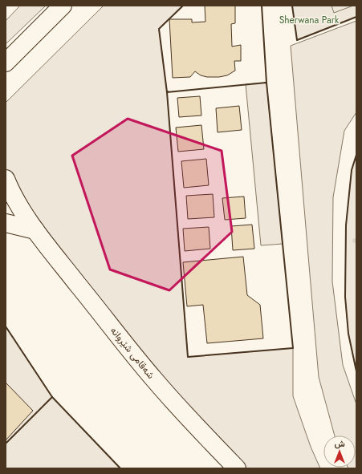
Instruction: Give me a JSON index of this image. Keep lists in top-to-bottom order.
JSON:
{
  "streets": {
    "main road": ["شەقامی شێروانە"]
  },
  "parks": ["Sherwana Park"],
  "north": "top"
}
